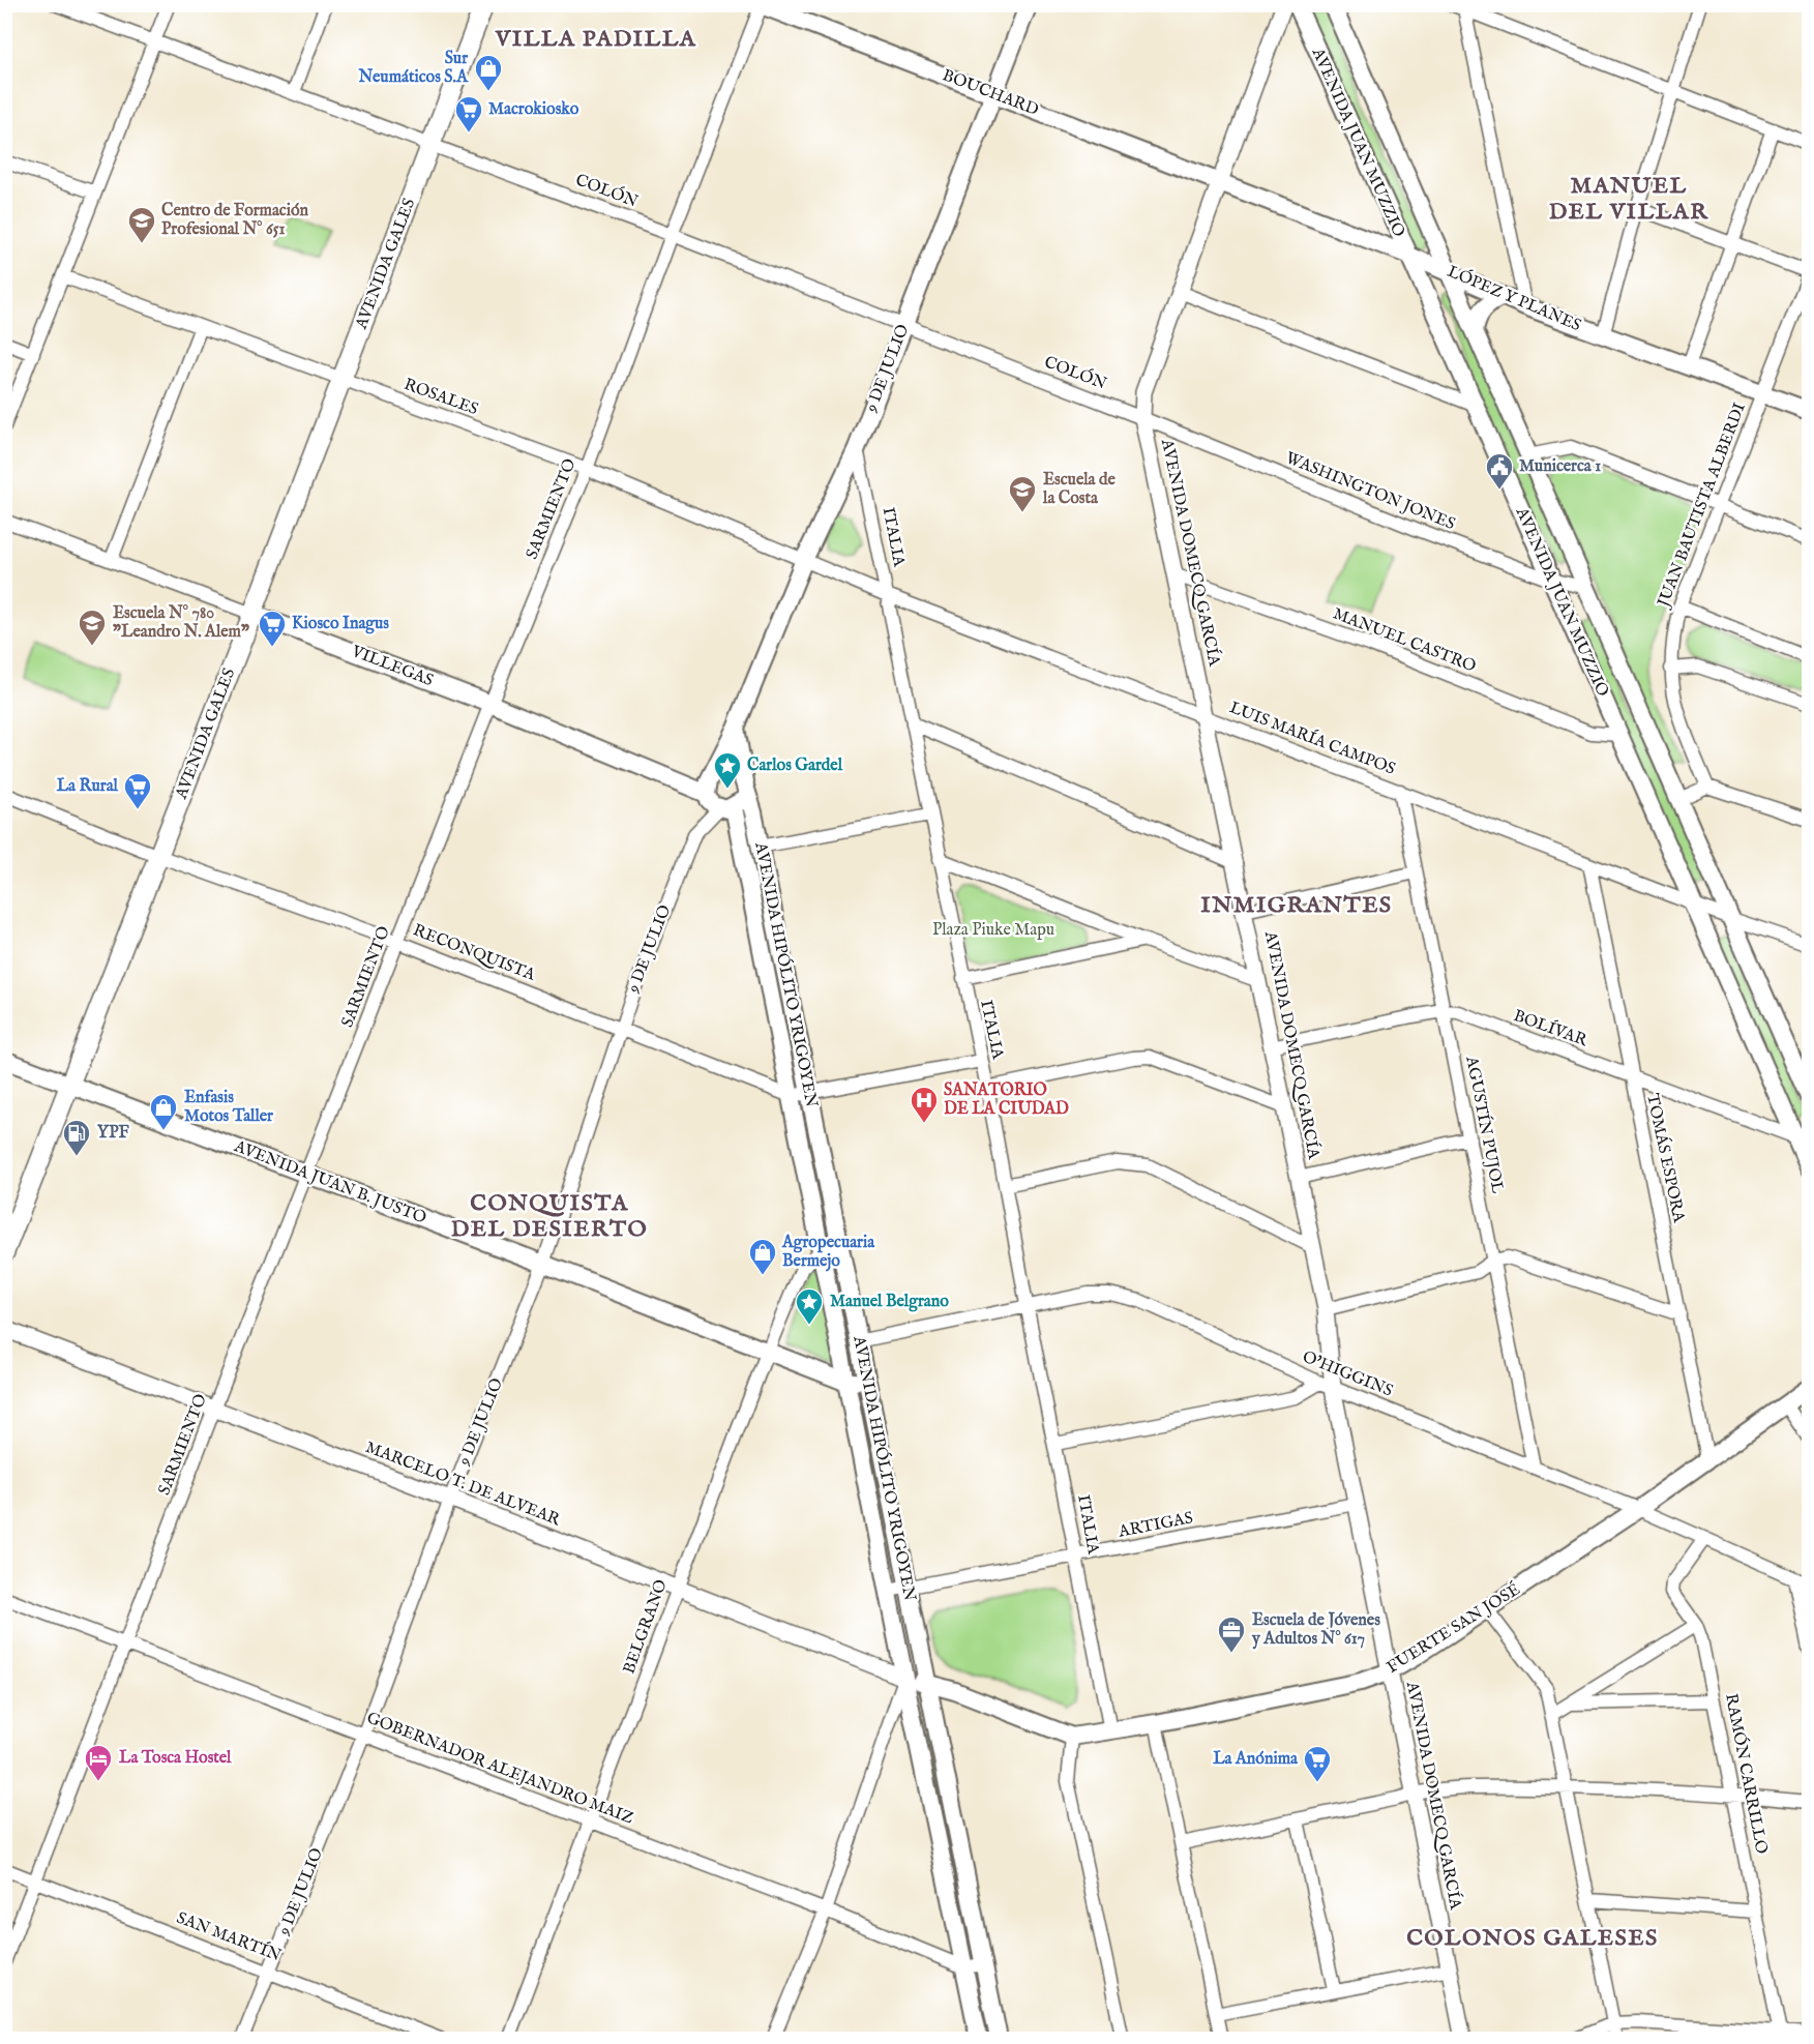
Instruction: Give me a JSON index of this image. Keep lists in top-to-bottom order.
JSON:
{
  "streets": {
    "main road": [
      "BOUCHARD",
      "AVENIDA JUAN MUZZIO",
      "AVENIDA GALES",
      "LÓPEZ Y PLANES",
      "9 DE JULIO",
      "VILLEGAS",
      "AVENIDA HIPÓLITO YRIGOYEN",
      "AVENIDA JUAN B. JUSTO",
      "FUERTE SAN JOSÉ"
    ],
    "street": [
      "COLÓN",
      "ROSALES",
      "WASHINGTON JONES",
      "JUAN BAUTISTA ALBERDI",
      "SARMIENTO",
      "ITALIA",
      "AVENIDA DOMECQ GARCÍA",
      "MANUEL CASTRO",
      "LUIS MARÍA CAMPOS",
      "RECONQUISTA",
      "BOLÍVAR",
      "AGUSTÍN PUJOL",
      "TOMÁS ESPORA",
      "O'HIGGINS",
      "MARCELO T. DE ALVEAR",
      "ARTIGAS",
      "BELGRANO",
      "GOBERNADOR ALEJANDRO MAIZ",
      "RAMÓN CARRILLO",
      "SAN MARTÍN"
    ]
  },
  "crossings": [
    ["BOUCHARD", "LÓPEZ Y PLANES"],
    ["BOUCHARD", "9 DE JULIO"],
    ["BOUCHARD", "SARMIENTO"],
    ["BOUCHARD", "AVENIDA DOMECQ GARCÍA"],
    ["AVENIDA JUAN MUZZIO", "LÓPEZ Y PLANES"],
    ["AVENIDA JUAN MUZZIO", "WASHINGTON JONES"],
    ["AVENIDA JUAN MUZZIO", "MANUEL CASTRO"],
    ["AVENIDA JUAN MUZZIO", "LUIS MARÍA CAMPOS"],
    ["AVENIDA JUAN MUZZIO", "BOLÍVAR"],
    ["COLÓN", "AVENIDA GALES"],
    ["COLÓN", "9 DE JULIO"],
    ["COLÓN", "WASHINGTON JONES"],
    ["COLÓN", "SARMIENTO"],
    ["COLÓN", "AVENIDA DOMECQ GARCÍA"],
    ["AVENIDA GALES", "ROSALES"],
    ["AVENIDA GALES", "VILLEGAS"],
    ["AVENIDA GALES", "RECONQUISTA"],
    ["AVENIDA GALES", "AVENIDA JUAN B. JUSTO"],
    ["LÓPEZ Y PLANES", "JUAN BAUTISTA ALBERDI"],
    ["LÓPEZ Y PLANES", "AVENIDA DOMECQ GARCÍA"],
    ["9 DE JULIO", "ROSALES"],
    ["9 DE JULIO", "ITALIA"],
    ["9 DE JULIO", "VILLEGAS"],
    ["9 DE JULIO", "LUIS MARÍA CAMPOS"],
    ["9 DE JULIO", "RECONQUISTA"],
    ["9 DE JULIO", "AVENIDA HIPÓLITO YRIGOYEN"],
    ["9 DE JULIO", "AVENIDA JUAN B. JUSTO"],
    ["9 DE JULIO", "MARCELO T. DE ALVEAR"],
    ["9 DE JULIO", "GOBERNADOR ALEJANDRO MAIZ"],
    ["9 DE JULIO", "SAN MARTÍN"],
    ["ROSALES", "SARMIENTO"],
    ["ROSALES", "LUIS MARÍA CAMPOS"],
    ["WASHINGTON JONES", "AVENIDA DOMECQ GARCÍA"],
    ["SARMIENTO", "VILLEGAS"],
    ["SARMIENTO", "RECONQUISTA"],
    ["SARMIENTO", "AVENIDA JUAN B. JUSTO"],
    ["SARMIENTO", "MARCELO T. DE ALVEAR"],
    ["SARMIENTO", "GOBERNADOR ALEJANDRO MAIZ"],
    ["SARMIENTO", "SAN MARTÍN"],
    ["ITALIA", "LUIS MARÍA CAMPOS"],
    ["ITALIA", "O'HIGGINS"],
    ["ITALIA", "ARTIGAS"],
    ["ITALIA", "FUERTE SAN JOSÉ"],
    ["AVENIDA DOMECQ GARCÍA", "MANUEL CASTRO"],
    ["AVENIDA DOMECQ GARCÍA", "LUIS MARÍA CAMPOS"],
    ["AVENIDA DOMECQ GARCÍA", "BOLÍVAR"],
    ["AVENIDA DOMECQ GARCÍA", "O'HIGGINS"],
    ["AVENIDA DOMECQ GARCÍA", "ARTIGAS"],
    ["AVENIDA DOMECQ GARCÍA", "FUERTE SAN JOSÉ"],
    ["VILLEGAS", "AVENIDA HIPÓLITO YRIGOYEN"],
    ["LUIS MARÍA CAMPOS", "AGUSTÍN PUJOL"],
    ["LUIS MARÍA CAMPOS", "TOMÁS ESPORA"],
    ["RECONQUISTA", "AVENIDA HIPÓLITO YRIGOYEN"],
    ["AVENIDA HIPÓLITO YRIGOYEN", "AVENIDA JUAN B. JUSTO"],
    ["AVENIDA HIPÓLITO YRIGOYEN", "O'HIGGINS"],
    ["AVENIDA HIPÓLITO YRIGOYEN", "MARCELO T. DE ALVEAR"],
    ["AVENIDA HIPÓLITO YRIGOYEN", "ARTIGAS"],
    ["AVENIDA HIPÓLITO YRIGOYEN", "BELGRANO"],
    ["AVENIDA HIPÓLITO YRIGOYEN", "FUERTE SAN JOSÉ"],
    ["AVENIDA HIPÓLITO YRIGOYEN", "GOBERNADOR ALEJANDRO MAIZ"],
    ["BOLÍVAR", "AGUSTÍN PUJOL"],
    ["BOLÍVAR", "TOMÁS ESPORA"],
    ["AGUSTÍN PUJOL", "O'HIGGINS"],
    ["TOMÁS ESPORA", "FUERTE SAN JOSÉ"],
    ["AVENIDA JUAN B. JUSTO", "BELGRANO"],
    ["O'HIGGINS", "FUERTE SAN JOSÉ"],
    ["O'HIGGINS", "RAMÓN CARRILLO"],
    ["MARCELO T. DE ALVEAR", "BELGRANO"],
    ["MARCELO T. DE ALVEAR", "FUERTE SAN JOSÉ"],
    ["BELGRANO", "GOBERNADOR ALEJANDRO MAIZ"]
  ],
  "districts": [
    "VILLA PADILLA",
    "MANUEL DEL VILLAR",
    "INMIGRANTES",
    "CONQUISTA DEL DESIERTO",
    "COLONOS GALESES"
  ],
  "parks": ["Plaza Piuke Mapu"],
  "places": {
    "shop": ["Sur Neumáticos S.A", "Enfasis Motos Taller", "Agropecuaria Bermejo"],
    "supermarket": [
      "Macrokiosko",
      "Kiosco Inagus",
      "La Rural",
      "La Anónima"
    ],
    "school or university": ["Centro de Formación Profesional N° 651", "Escuela de la Costa", "Escuela N° 780 \"Leandro N. Alem\""],
    "public building": ["Municerca 1"],
    "place": ["Carlos Gardel", "Manuel Belgrano"],
    "hospital": ["SANATORIO DE LA CIUDAD"],
    "fuel station": ["YPF"],
    "office": ["Escuela de Jóvenes y Adultos N° 617"],
    "hotel": ["La Tosca Hostel"]
  }
}
